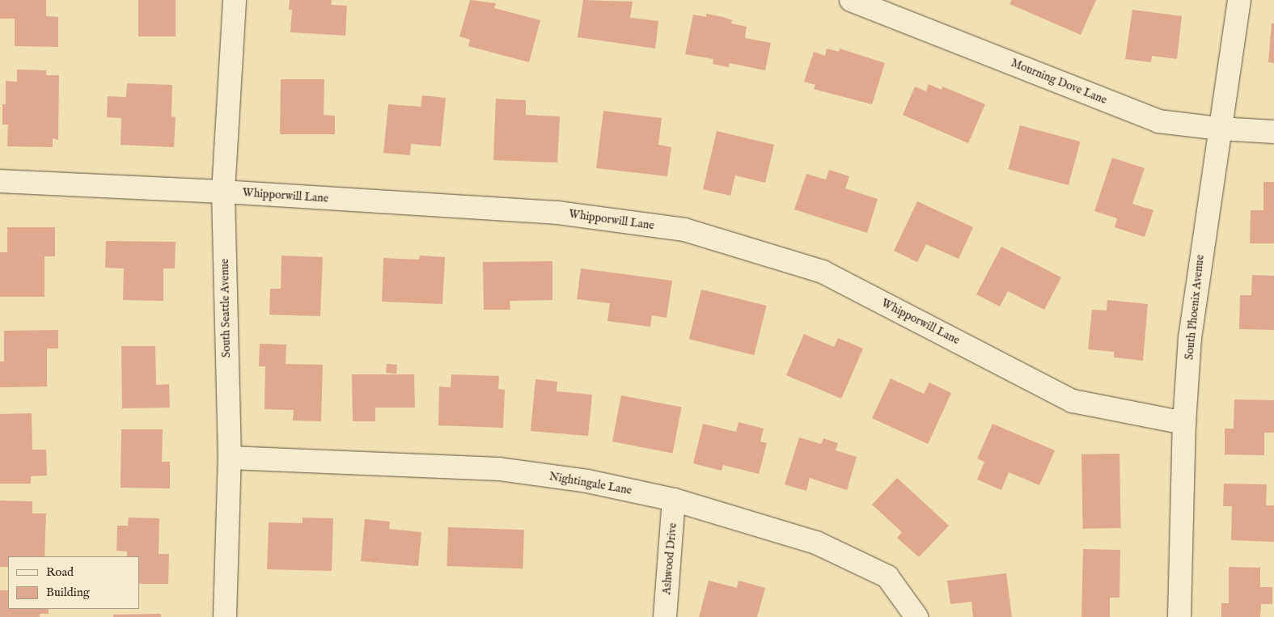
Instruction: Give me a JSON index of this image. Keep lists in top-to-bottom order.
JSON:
{
  "streets": {
    "street": [
      "Mourning Dove Lane",
      "Whipporwill Lane",
      "South Phoenix Avenue",
      "South Seattle Avenue",
      "Nightingale Lane",
      "Ashwood Drive"
    ]
  },
  "crossings": [
    ["Mourning Dove Lane", "South Phoenix Avenue"],
    ["Whipporwill Lane", "South Phoenix Avenue"],
    ["Whipporwill Lane", "South Seattle Avenue"],
    ["South Seattle Avenue", "Nightingale Lane"],
    ["Nightingale Lane", "Ashwood Drive"]
  ],
  "legend": ["Road", "Building"]
}
